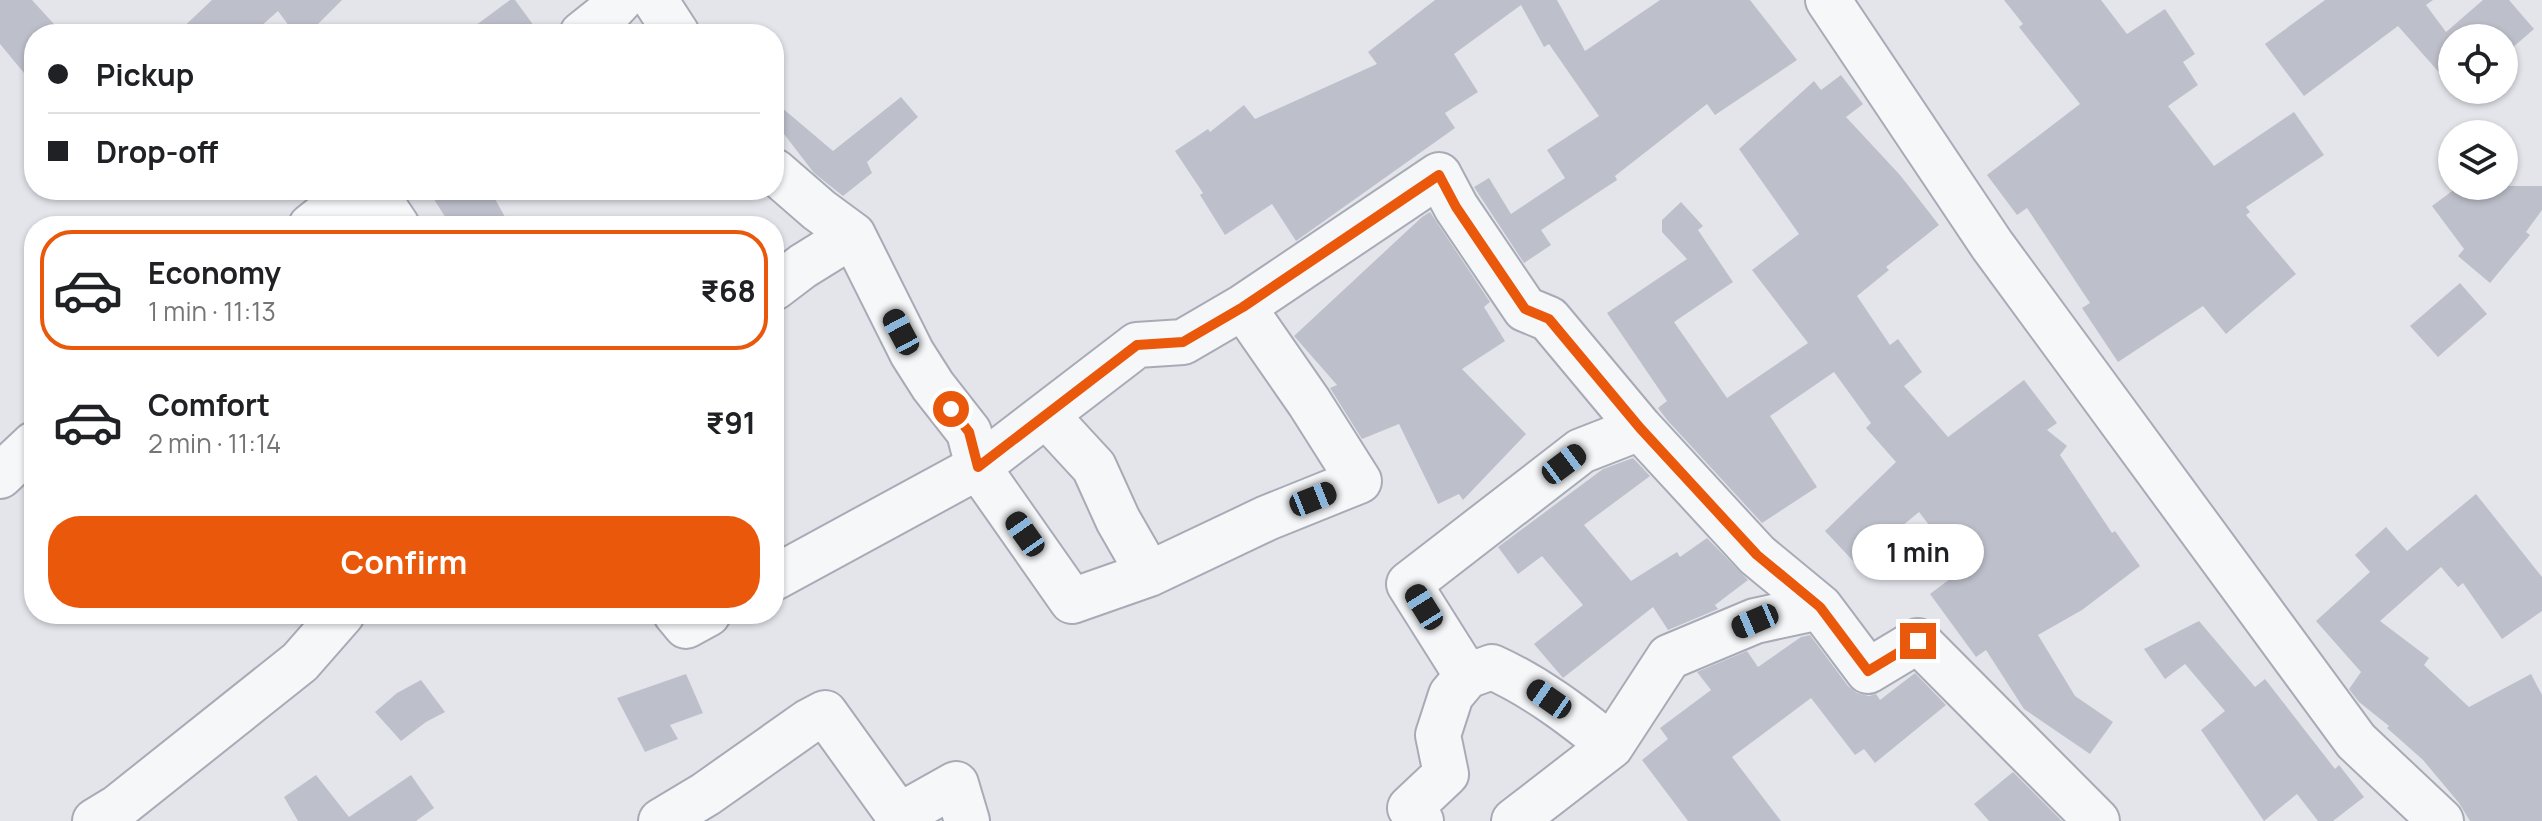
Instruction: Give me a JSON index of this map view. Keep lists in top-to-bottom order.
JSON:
{
  "page": {
    "banner": ["Pickup", "Drop-off"],
    "list": [
      {
        "name": "Economy",
        "note": "1 min · 11:13",
        "value": "₹68"
      },
      {
        "name": "Comfort",
        "note": "2 min · 11:14",
        "value": "₹91"
      }
    ],
    "buttons": "Confirm",
    "bubble": "1 min"
  }
}
